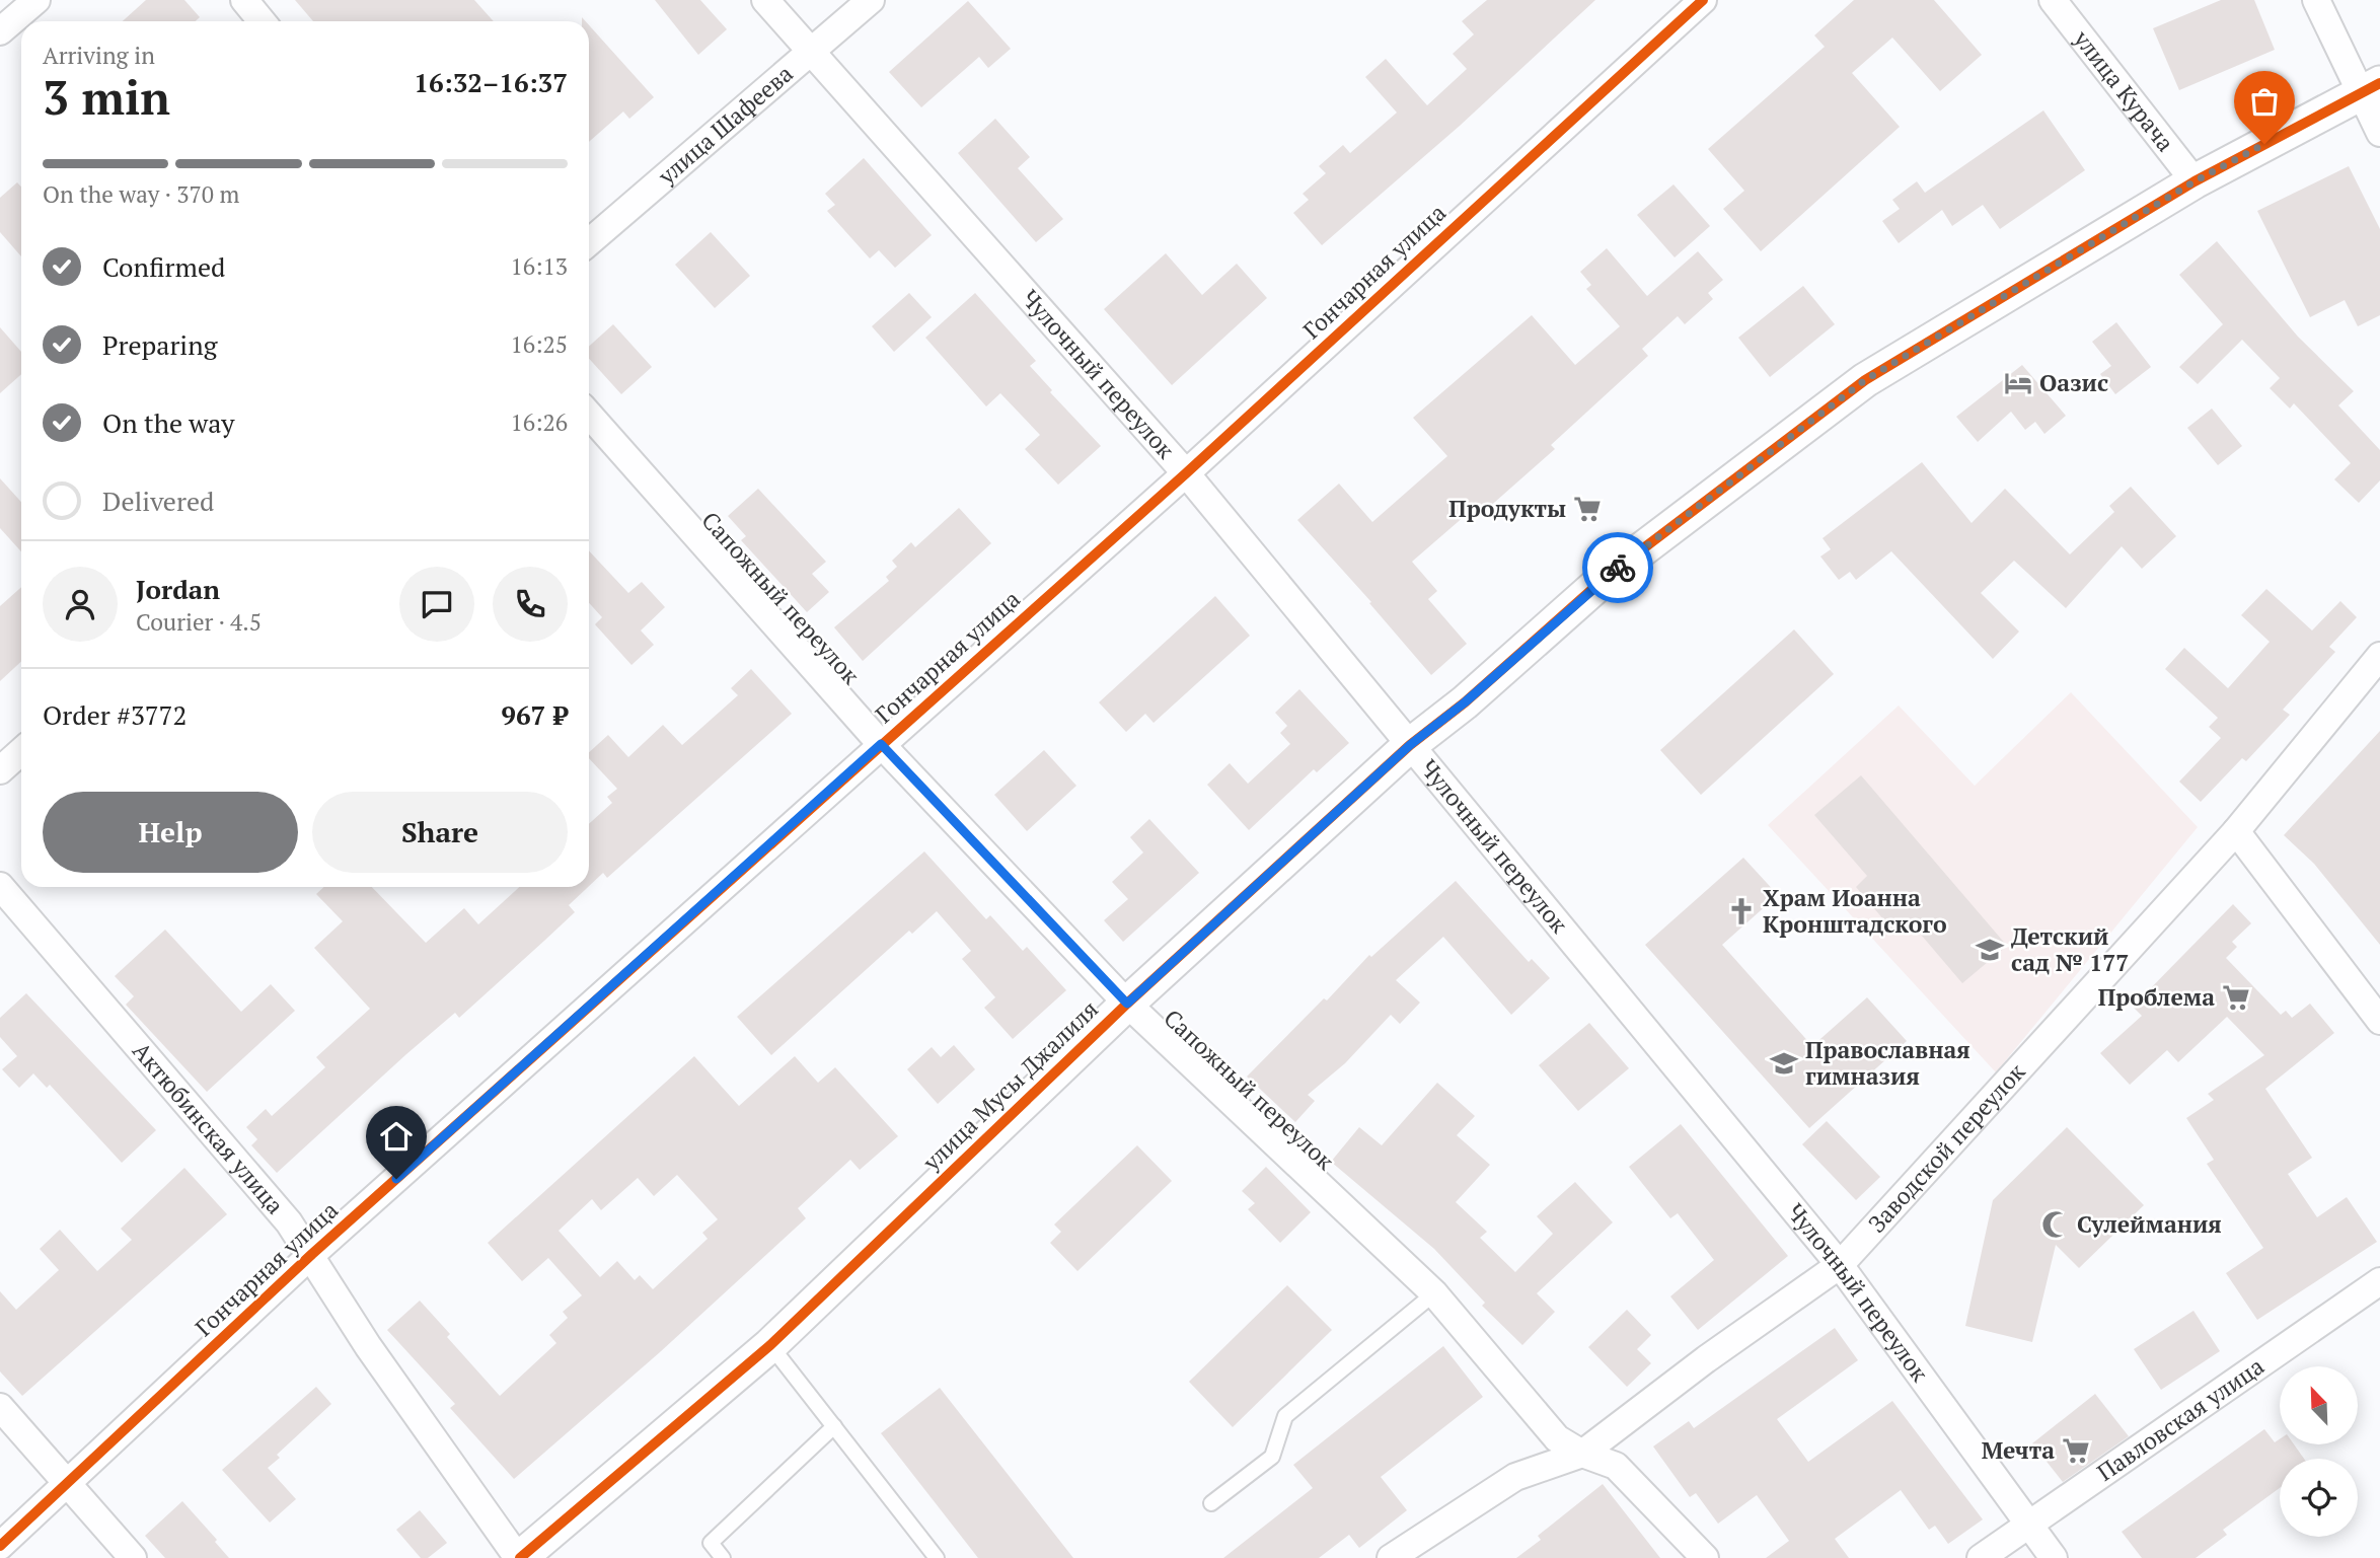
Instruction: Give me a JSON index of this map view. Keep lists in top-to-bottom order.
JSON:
{
  "streets": {
    "street": [
      "улица Курача",
      "улица Шафеева",
      "Гончарная улица",
      "Чулочный переулок",
      "Сапожный переулок",
      "улица Мусы Джалиля",
      "Актюбинская улица",
      "Заводской переулок",
      "Павловская улица"
    ]
  },
  "crossings": [
    ["улица Курача", "улица Мусы Джалиля"],
    ["улица Шафеева", "Чулочный переулок"],
    ["Гончарная улица", "Чулочный переулок"],
    ["Гончарная улица", "Сапожный переулок"],
    ["Гончарная улица", "Актюбинская улица"],
    ["Чулочный переулок", "улица Мусы Джалиля"],
    ["Чулочный переулок", "Заводской переулок"],
    ["Чулочный переулок", "Павловская улица"],
    ["Сапожный переулок", "улица Мусы Джалиля"],
    ["Сапожный переулок", "Заводской переулок"],
    ["улица Мусы Джалиля", "Актюбинская улица"]
  ],
  "places": {
    "hotel": ["Оазис"],
    "supermarket": ["Продукты", "Проблема", "Мечта"],
    "church": ["Храм Иоанна Кронштадского"],
    "school or university": ["Детский сад № 177", "Православная гимназия"],
    "mosque": ["Сулеймания"]
  },
  "north": "top left",
  "page": {
    "heading": ["3 min", "Arriving in", "16:32–16:37"],
    "panel": [
      "Jordan",
      "Courier · 4.5",
      "Order #3772",
      "967 ₽"
    ],
    "bar": "On the way · 370 m",
    "list": [
      ["Confirmed", "16:13"],
      ["Preparing", "16:25"],
      ["On the way", "16:26"],
      "Delivered"
    ],
    "buttons": ["Help", "Share"]
  }
}
